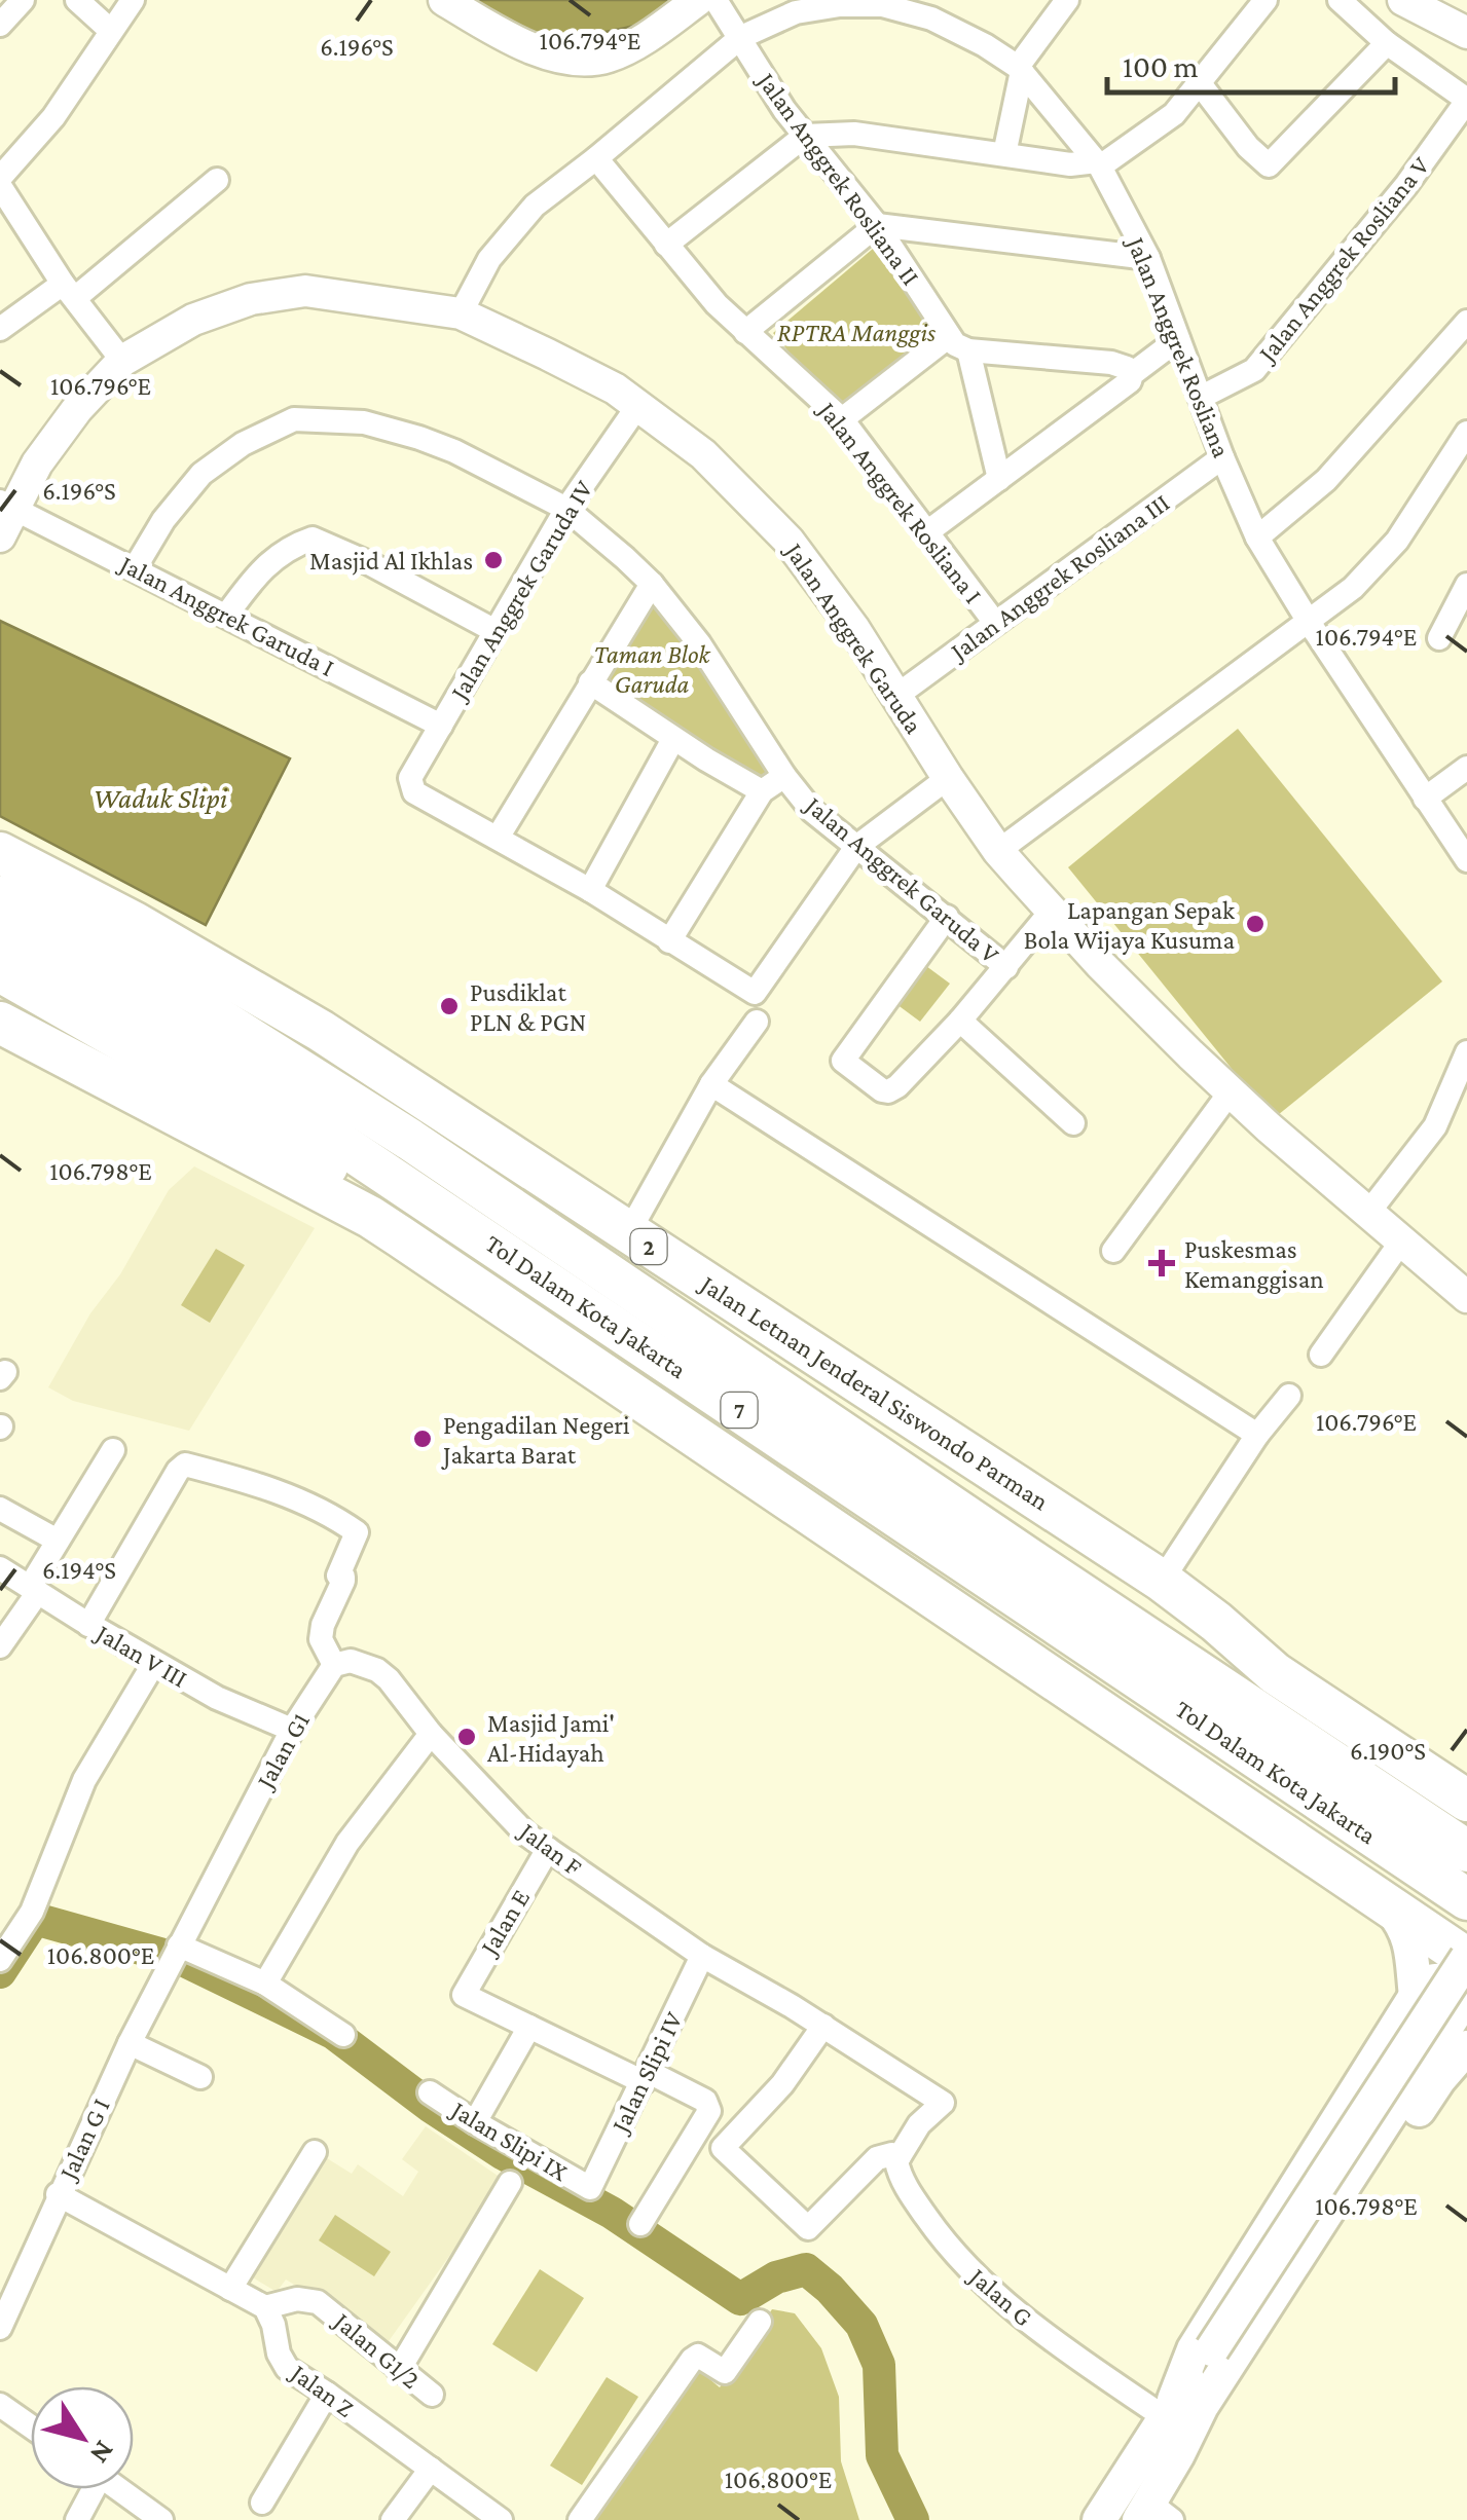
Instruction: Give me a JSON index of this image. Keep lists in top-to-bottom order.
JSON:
{
  "streets": {
    "highway": [
      "2",
      "Tol Dalam Kota Jakarta",
      "Jalan Letnan Jenderal Siswondo Parman",
      "7"
    ],
    "street": [
      "Jalan Anggrek Rosliana II",
      "Jalan Anggrek Rosliana V",
      "Jalan Anggrek Rosliana",
      "Jalan Anggrek Rosliana I",
      "Jalan Anggrek Rosliana III",
      "Jalan Anggrek Garuda IV",
      "Jalan Anggrek Garuda I",
      "Jalan Anggrek Garuda",
      "Jalan Anggrek Garuda V",
      "Jalan V III",
      "Jalan G1",
      "Jalan F",
      "Jalan E",
      "Jalan Slipi IV",
      "Jalan G I",
      "Jalan Slipi IX",
      "Jalan G",
      "Jalan G1/2",
      "Jalan Z"
    ]
  },
  "crossings": [
    ["Jalan Anggrek Rosliana II", "Jalan Anggrek Rosliana"],
    ["Jalan Anggrek Rosliana V", "Jalan Anggrek Rosliana"],
    ["Jalan Anggrek Rosliana", "Jalan Anggrek Rosliana I"],
    ["Jalan Anggrek Rosliana", "Jalan Anggrek Rosliana III"],
    ["Jalan Anggrek Rosliana", "Jalan Anggrek Garuda"],
    ["Jalan Anggrek Rosliana I", "Jalan Anggrek Rosliana III"],
    ["Jalan Anggrek Rosliana III", "Jalan Anggrek Garuda"],
    ["Jalan Anggrek Garuda IV", "Jalan Anggrek Garuda I"],
    ["Jalan Anggrek Garuda IV", "Jalan Anggrek Garuda"],
    ["Jalan Anggrek Garuda IV", "Jalan Anggrek Garuda V"],
    ["Jalan Anggrek Garuda I", "Jalan Anggrek Garuda"],
    ["Jalan Anggrek Garuda I", "Jalan Anggrek Garuda V"],
    ["Jalan V III", "Jalan G1"],
    ["Jalan G1", "Jalan G I"],
    ["Jalan F", "Jalan E"],
    ["Jalan F", "Jalan Slipi IV"],
    ["Jalan F", "Jalan G"],
    ["Jalan Slipi IV", "Jalan Slipi IX"],
    ["Jalan G1/2", "Jalan Z"]
  ],
  "water": ["Waduk Slipi"],
  "parks": ["RPTRA Manggis", "Taman Blok Garuda"],
  "places": {
    "other": [
      "Masjid Al Ikhlas",
      "Lapangan Sepak Bola Wijaya Kusuma",
      "Pusdiklat PLN & PGN",
      "Pengadilan Negeri Jakarta Barat",
      "Masjid Jami' Al-Hidayah"
    ],
    "health": ["Puskesmas Kemanggisan"]
  },
  "scale_bar": "100 m",
  "north": "bottom right",
  "coordinates": [
    "106.794°E",
    "6.196°S",
    "106.796°E",
    "106.798°E",
    "6.194°S",
    "6.190°S",
    "106.800°E"
  ]
}
